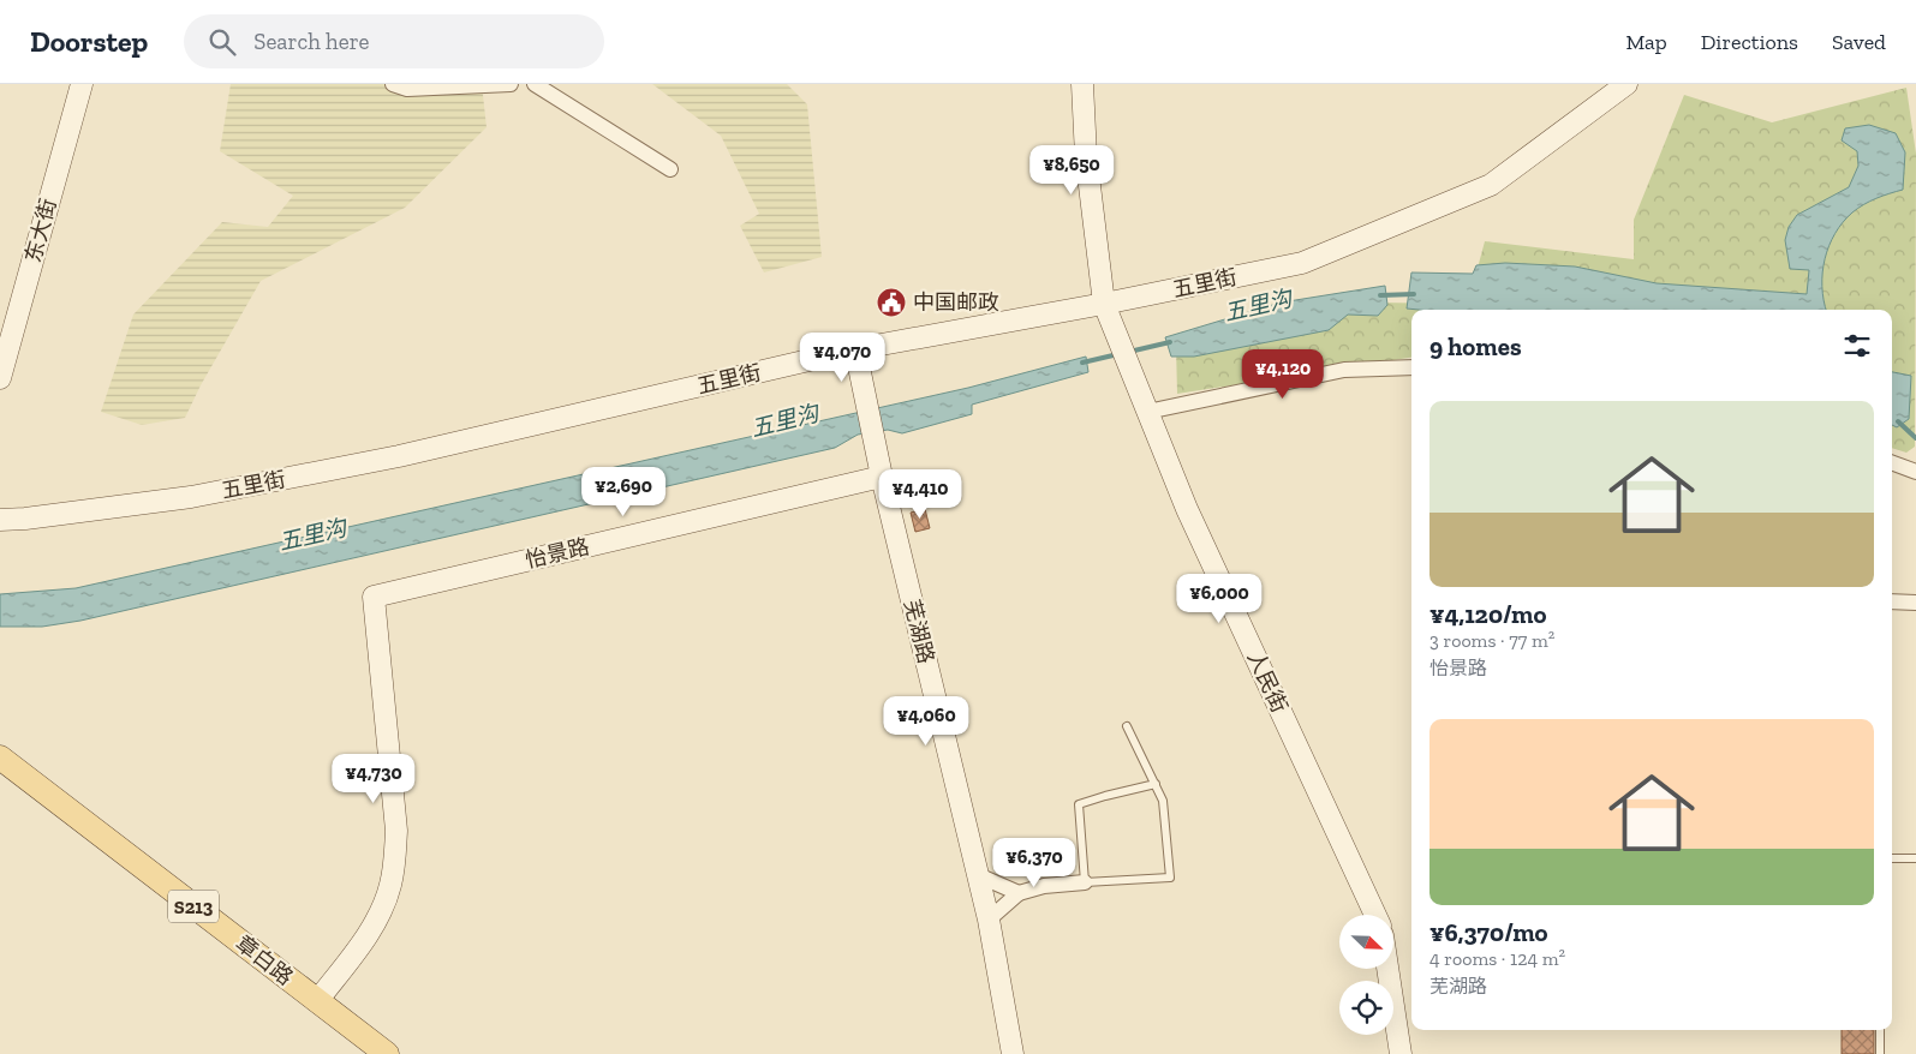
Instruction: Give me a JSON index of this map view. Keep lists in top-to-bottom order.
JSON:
{
  "streets": {
    "main road": ["S213", "章白路"],
    "street": [
      "东大街",
      "五里街",
      "怡景路",
      "芜湖路",
      "人民街"
    ]
  },
  "crossings": [
    ["五里街", "芜湖路"],
    ["五里街", "人民街"],
    ["怡景路", "芜湖路"],
    ["怡景路", "章白路"]
  ],
  "water": ["五里沟"],
  "places": {
    "public building": ["中国邮政"]
  },
  "north": "bottom right",
  "page": {
    "header": "Doorstep",
    "search": "Search here",
    "nav": ["Map", "Directions", "Saved"],
    "price": [
      "¥8,650",
      "¥4,070",
      "¥4,120",
      "¥2,690",
      "¥4,410",
      "¥6,000",
      "¥4,060",
      "¥4,730",
      "¥6,370"
    ],
    "heading": "9 homes",
    "list": [
      {
        "name": "¥4,120/mo",
        "note": "3 rooms · 77 m² · 怡景路"
      },
      {
        "name": "¥6,370/mo",
        "note": "4 rooms · 124 m² · 芜湖路"
      }
    ]
  }
}
